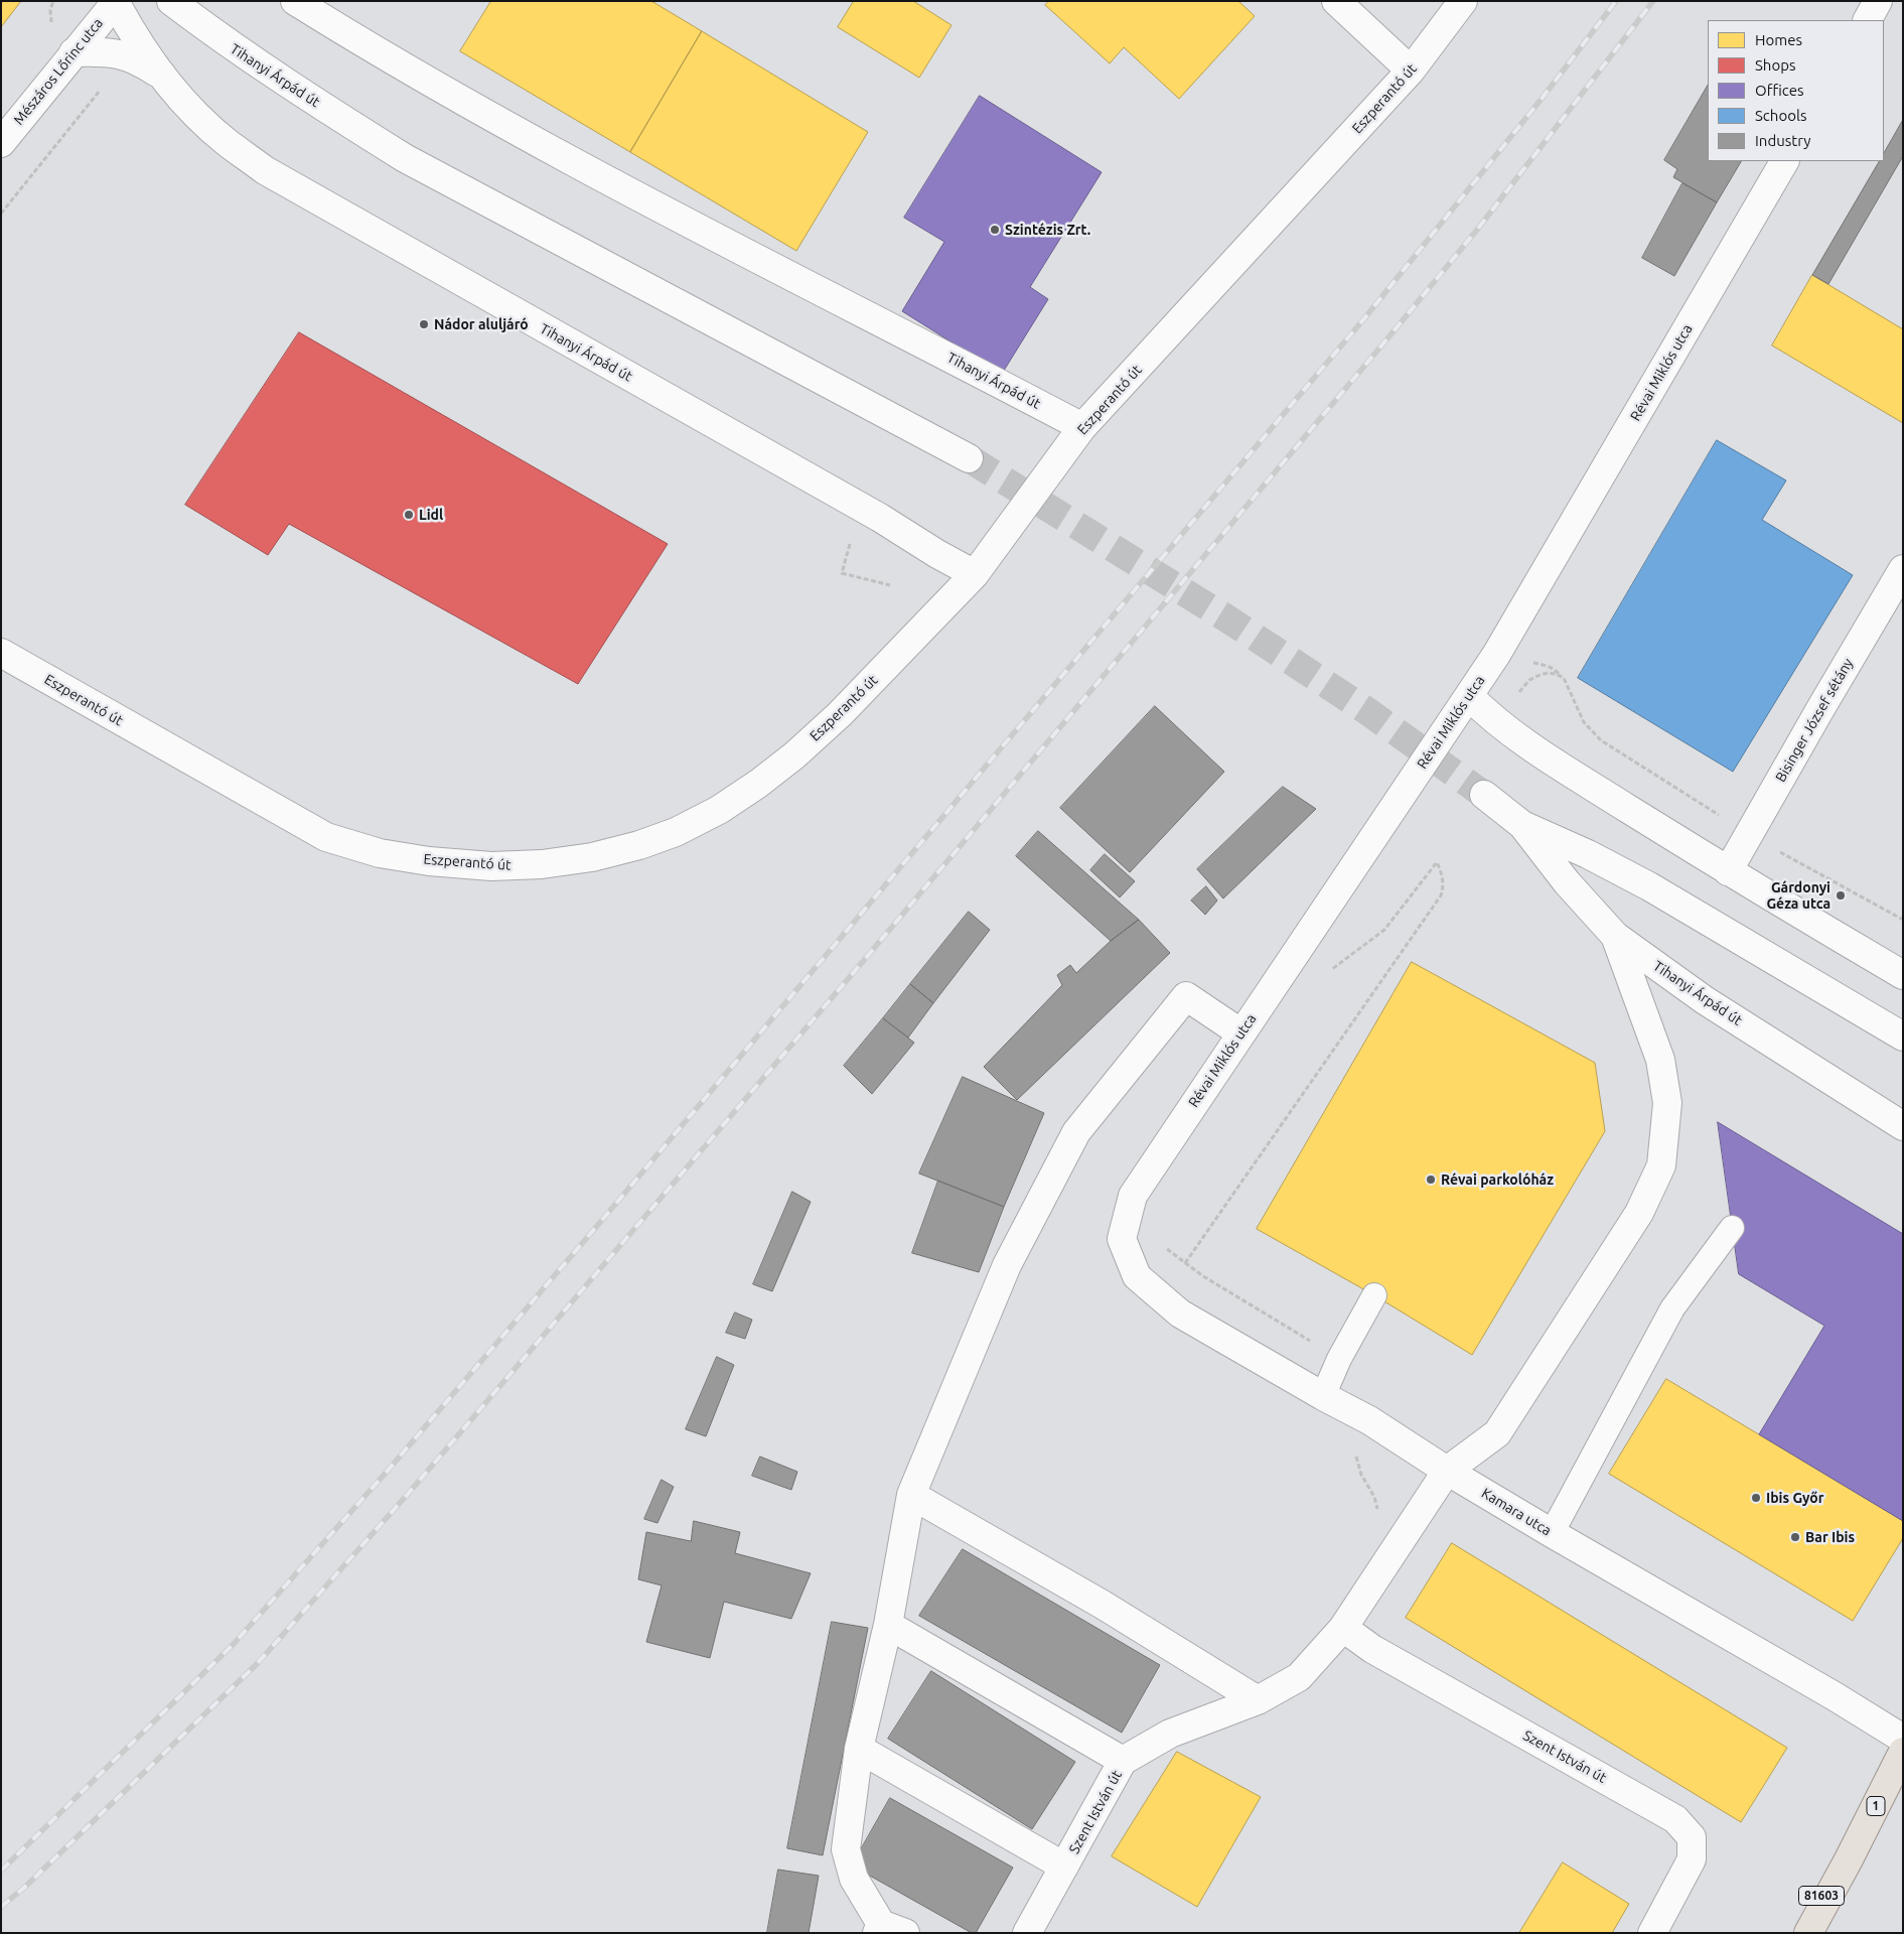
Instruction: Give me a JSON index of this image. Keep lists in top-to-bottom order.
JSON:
{
  "streets": {
    "main road": ["1", "81603"],
    "street": [
      "Mészáros Lőrinc utca",
      "Tihanyi Árpád út",
      "Eszperantó út",
      "Révai Miklós utca",
      "Bisinger József sétány",
      "Kamara utca",
      "Szent István út"
    ]
  },
  "crossings": [
    ["Mészáros Lőrinc utca", "Tihanyi Árpád út"],
    ["Tihanyi Árpád út", "Eszperantó út"],
    ["Révai Miklós utca", "Kamara utca"],
    ["Kamara utca", "Szent István út"],
    ["1", "81603"]
  ],
  "places": [
    "Szintézis Zrt.",
    "Nádor aluljáró",
    "Lidl",
    "Gárdonyi Géza utca",
    "Révai parkolóház",
    "Ibis Győr",
    "Bar Ibis"
  ],
  "legend": [
    "Homes",
    "Shops",
    "Offices",
    "Schools",
    "Industry"
  ]
}
